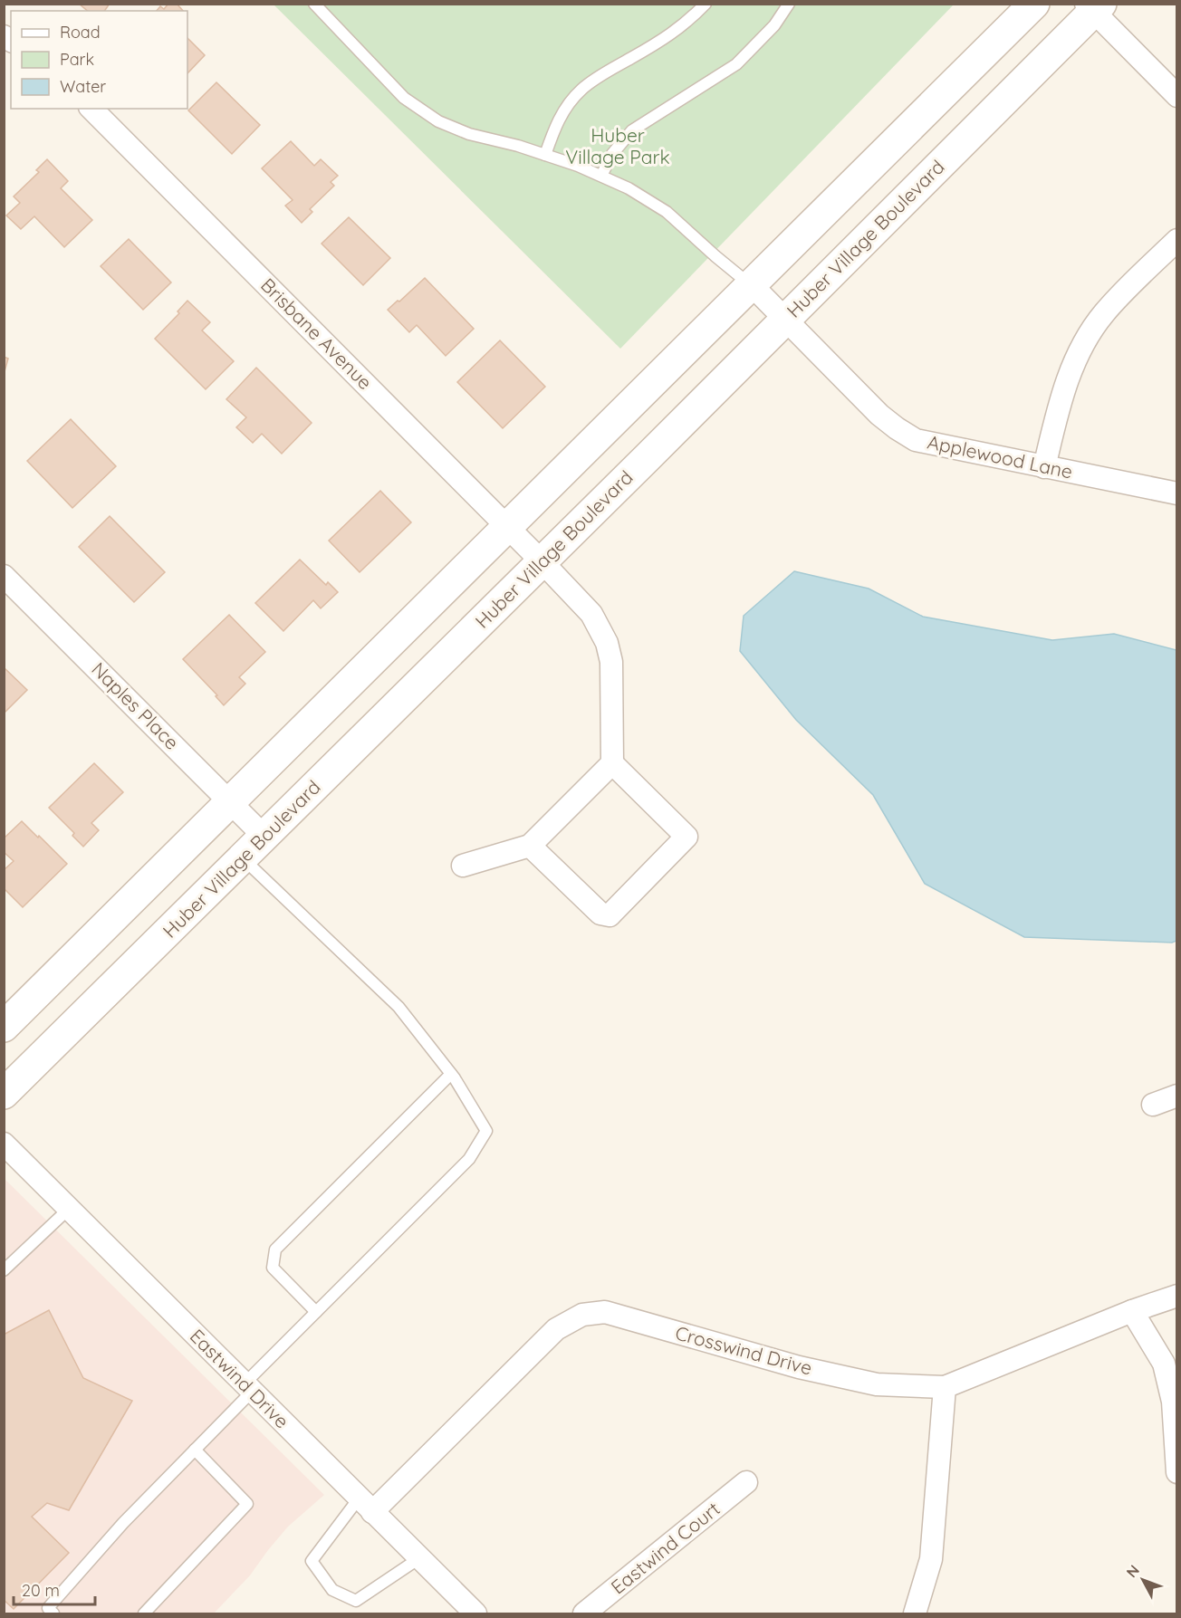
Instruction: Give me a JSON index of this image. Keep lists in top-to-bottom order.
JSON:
{
  "streets": {
    "street": [
      "Huber Village Boulevard",
      "Brisbane Avenue",
      "Applewood Lane",
      "Naples Place",
      "Crosswind Drive",
      "Eastwind Drive",
      "Eastwind Court"
    ]
  },
  "crossings": [
    ["Huber Village Boulevard", "Brisbane Avenue"],
    ["Huber Village Boulevard", "Applewood Lane"],
    ["Huber Village Boulevard", "Naples Place"],
    ["Crosswind Drive", "Eastwind Drive"]
  ],
  "parks": ["Huber Village Park"],
  "legend": ["Road", "Park", "Water"],
  "scale_bar": "20 m",
  "north": "top left"
}
